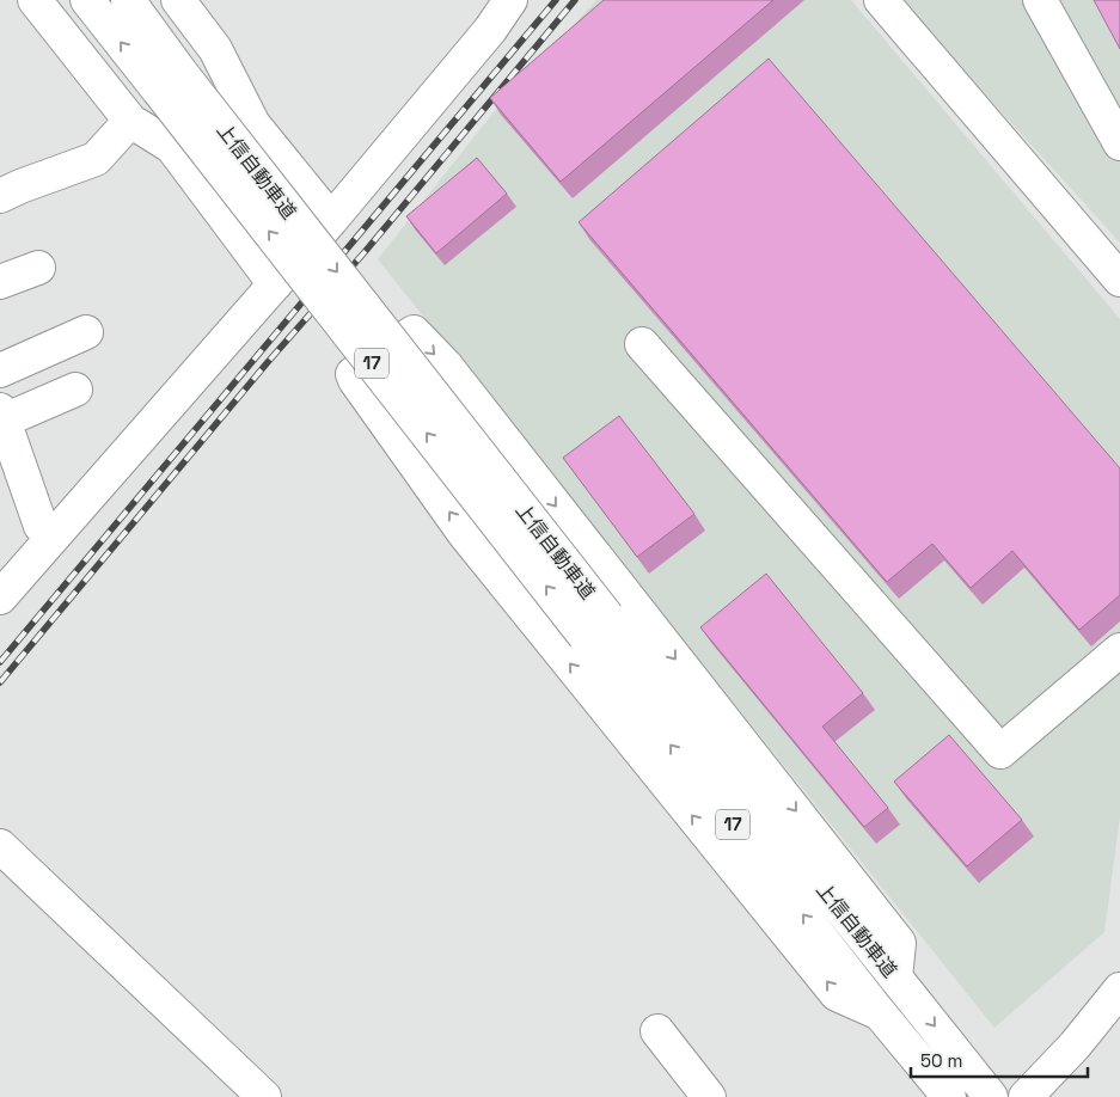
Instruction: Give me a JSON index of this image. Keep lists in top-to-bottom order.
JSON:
{
  "streets": {
    "main road": ["上信自動車道", "17"]
  },
  "scale_bar": "50 m"
}
